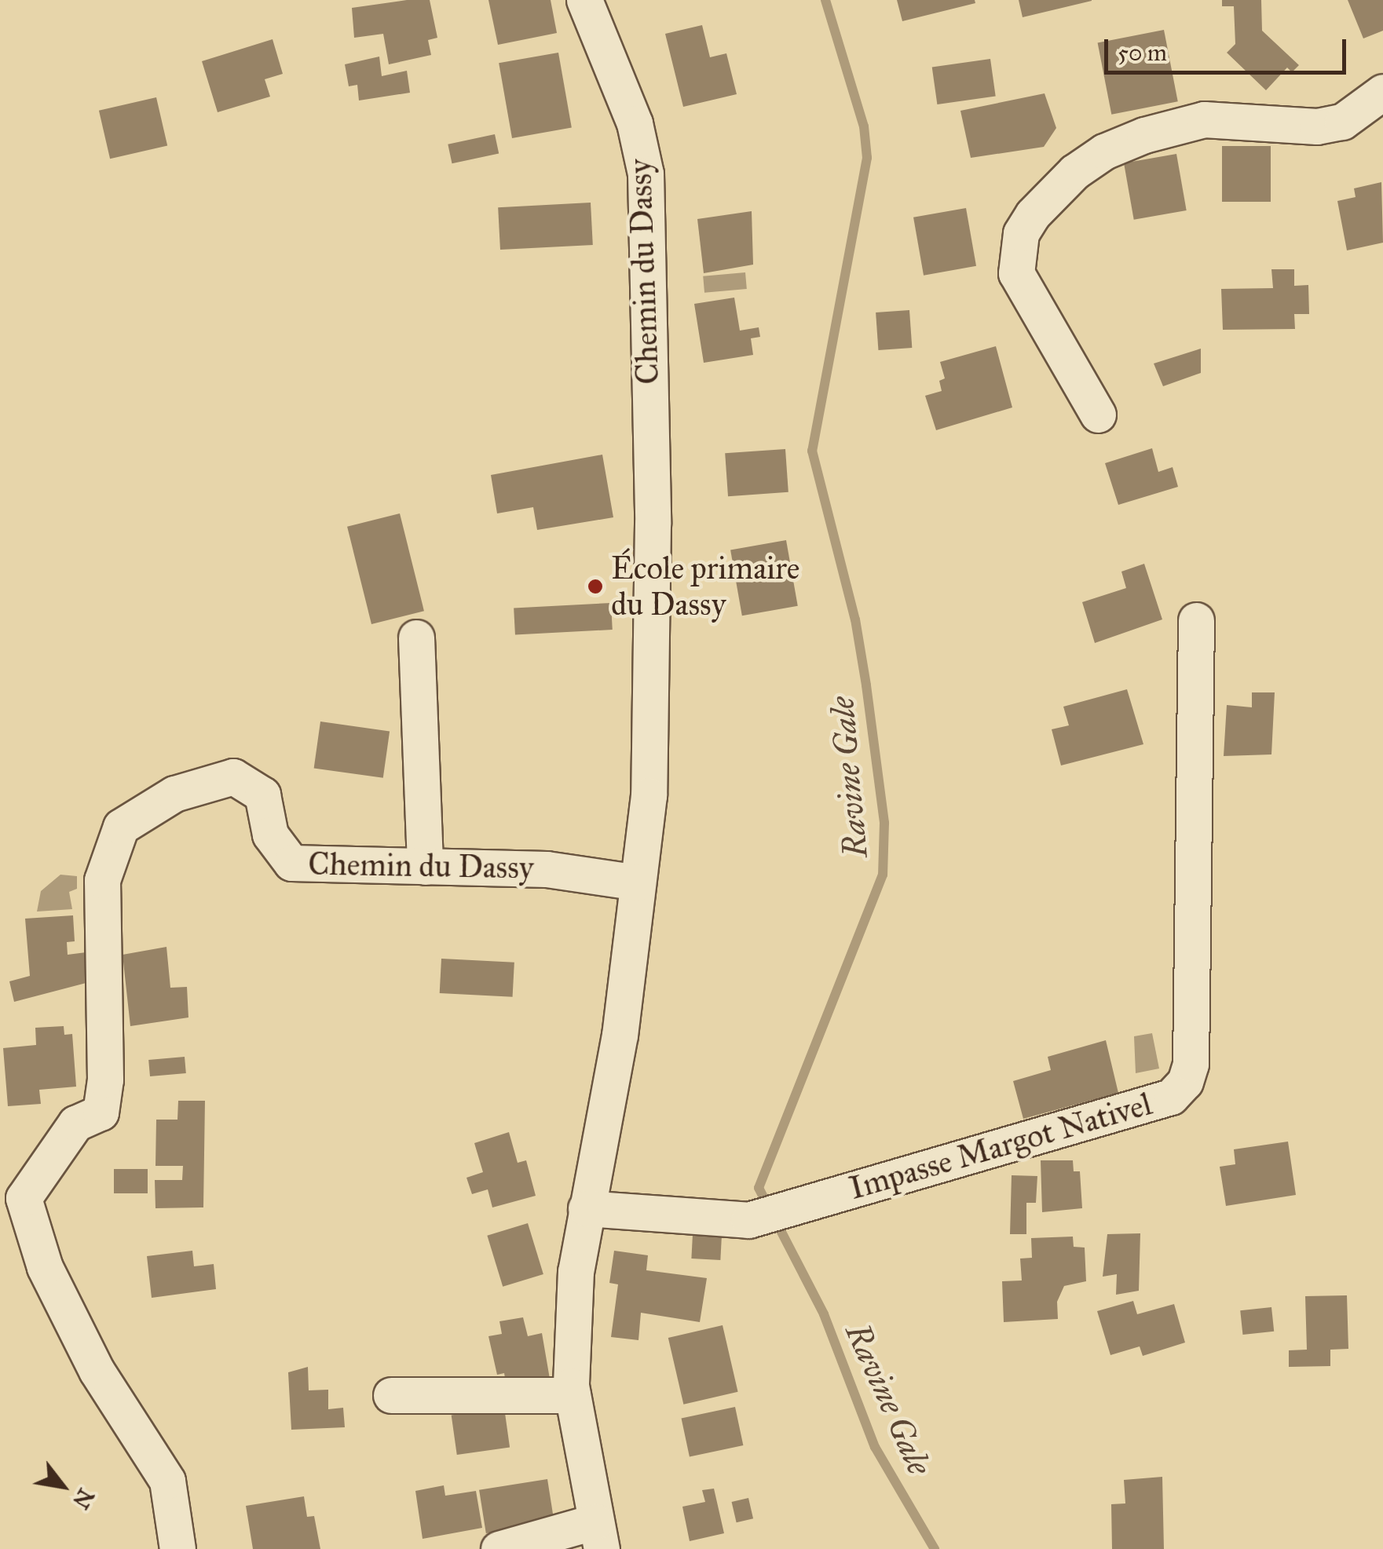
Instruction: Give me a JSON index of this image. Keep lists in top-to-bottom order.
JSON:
{
  "streets": {
    "street": ["Chemin du Dassy", "Impasse Margot Nativel"]
  },
  "crossings": [
    ["Chemin du Dassy", "Impasse Margot Nativel"]
  ],
  "water": ["Ravine Gale"],
  "places": ["École primaire du Dassy"],
  "scale_bar": "50 m",
  "north": "bottom right"
}
